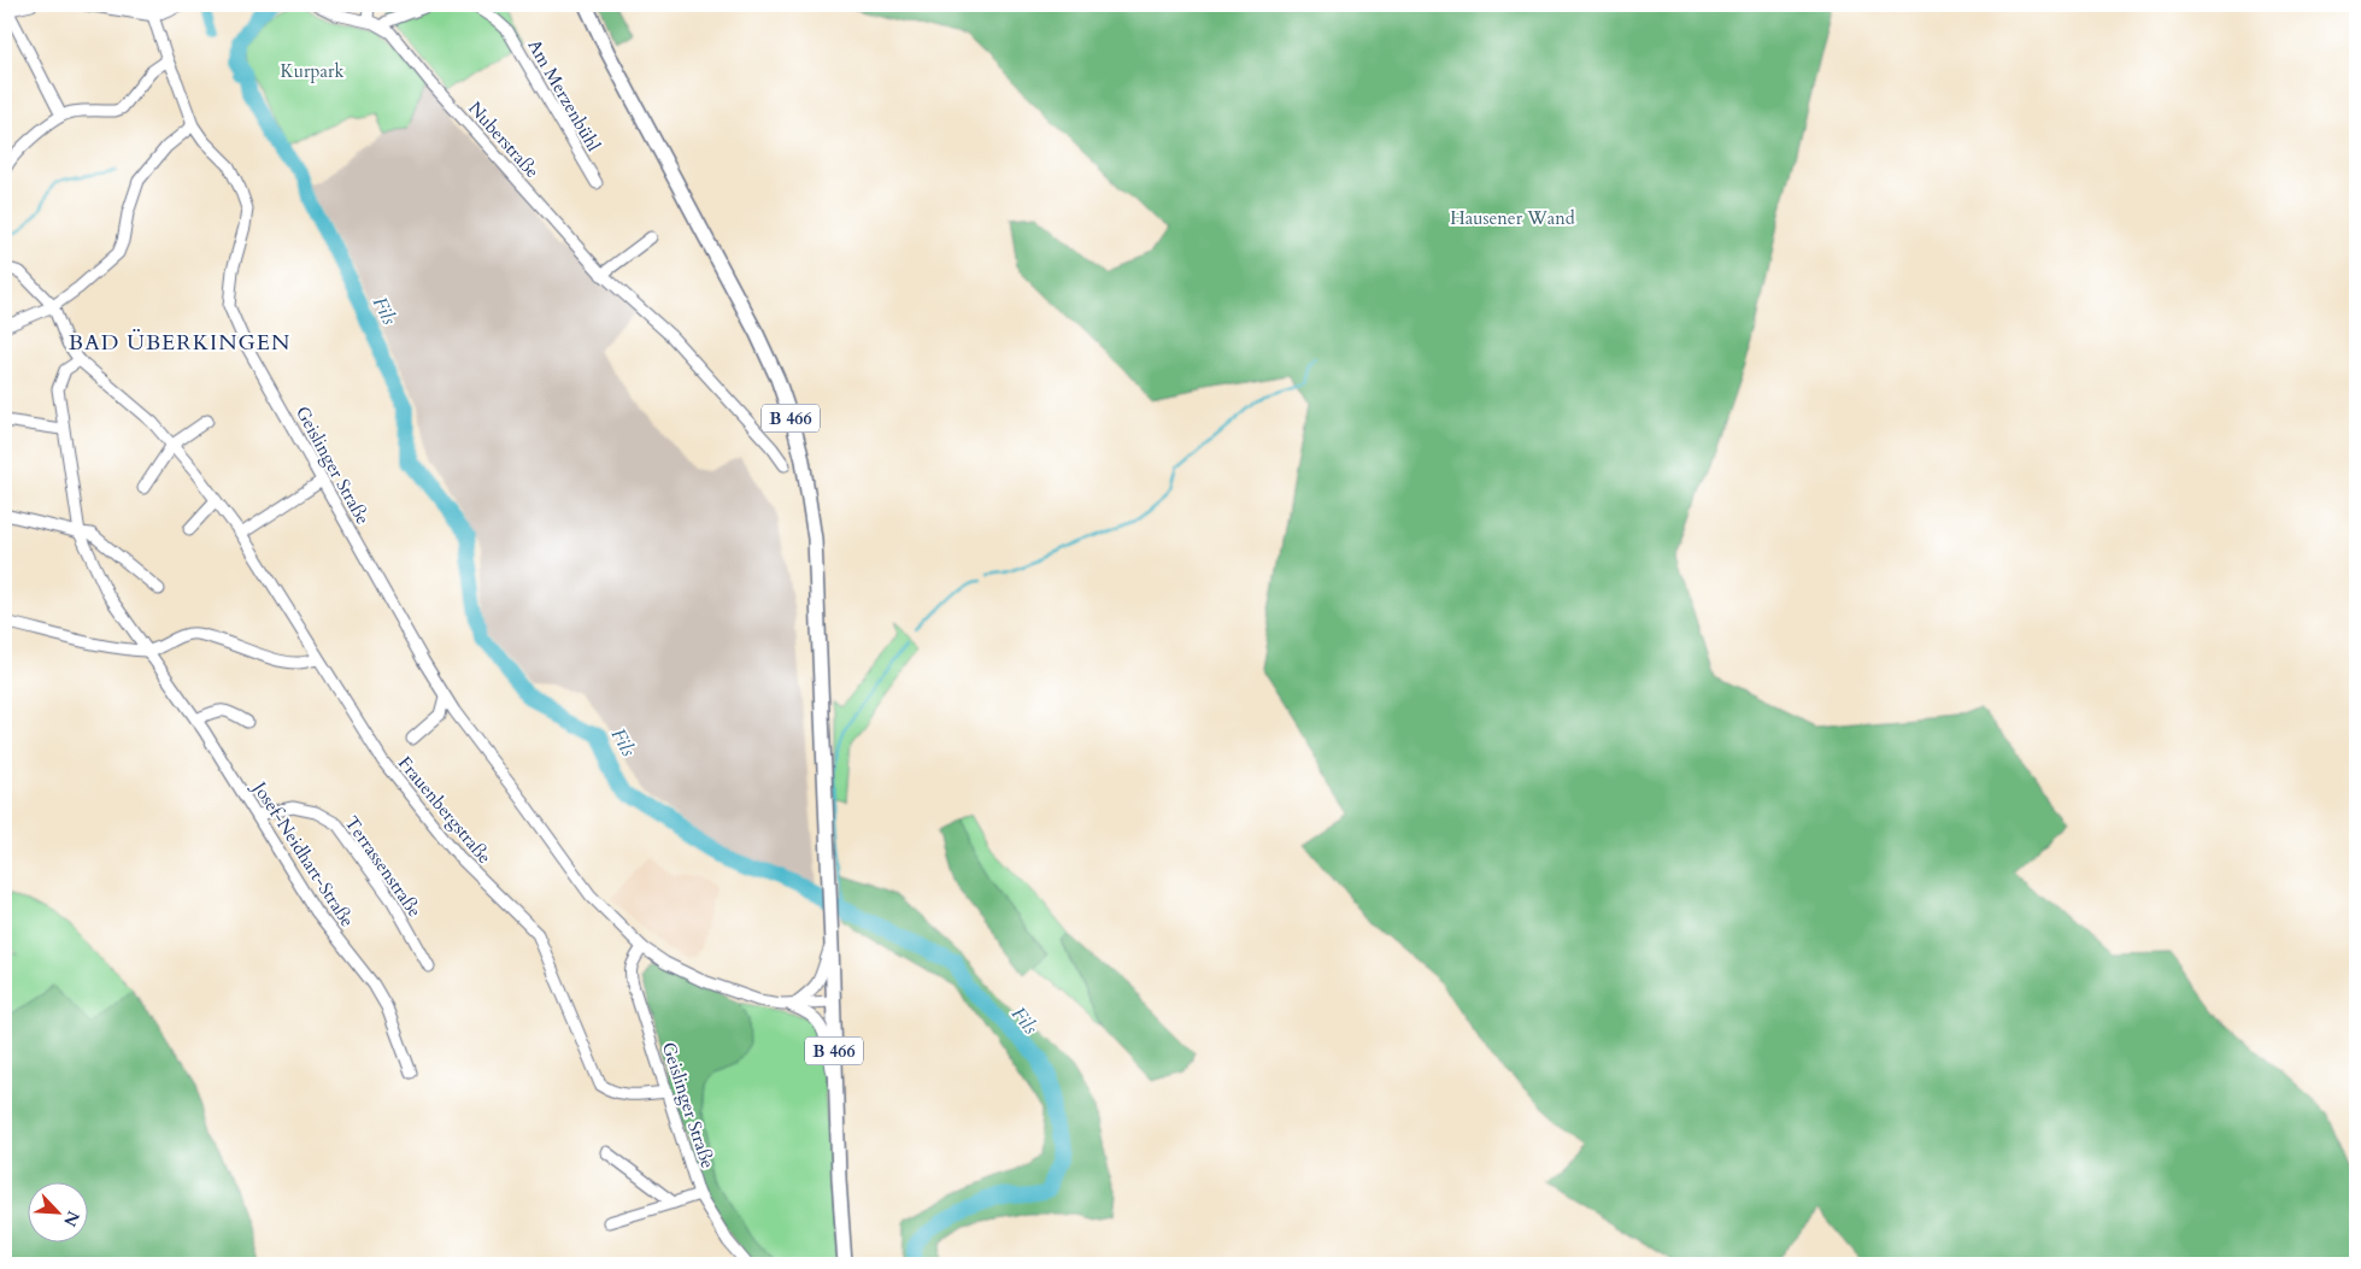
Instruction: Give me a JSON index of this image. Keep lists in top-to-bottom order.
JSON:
{
  "streets": {
    "main road": ["B 466"],
    "street": [
      "Am Merzenbühl",
      "Nuberstraße",
      "Geislinger Straße",
      "Frauenbergstraße",
      "Josef-Neidhart-Straße",
      "Terrassenstraße"
    ]
  },
  "crossings": [
    ["B 466", "Geislinger Straße"],
    ["Geislinger Straße", "Frauenbergstraße"],
    ["Frauenbergstraße", "Josef-Neidhart-Straße"],
    ["Josef-Neidhart-Straße", "Terrassenstraße"]
  ],
  "districts": ["BAD ÜBERKINGEN"],
  "water": ["Fils"],
  "parks": ["Kurpark", "Hausener Wand"],
  "north": "bottom right"
}
